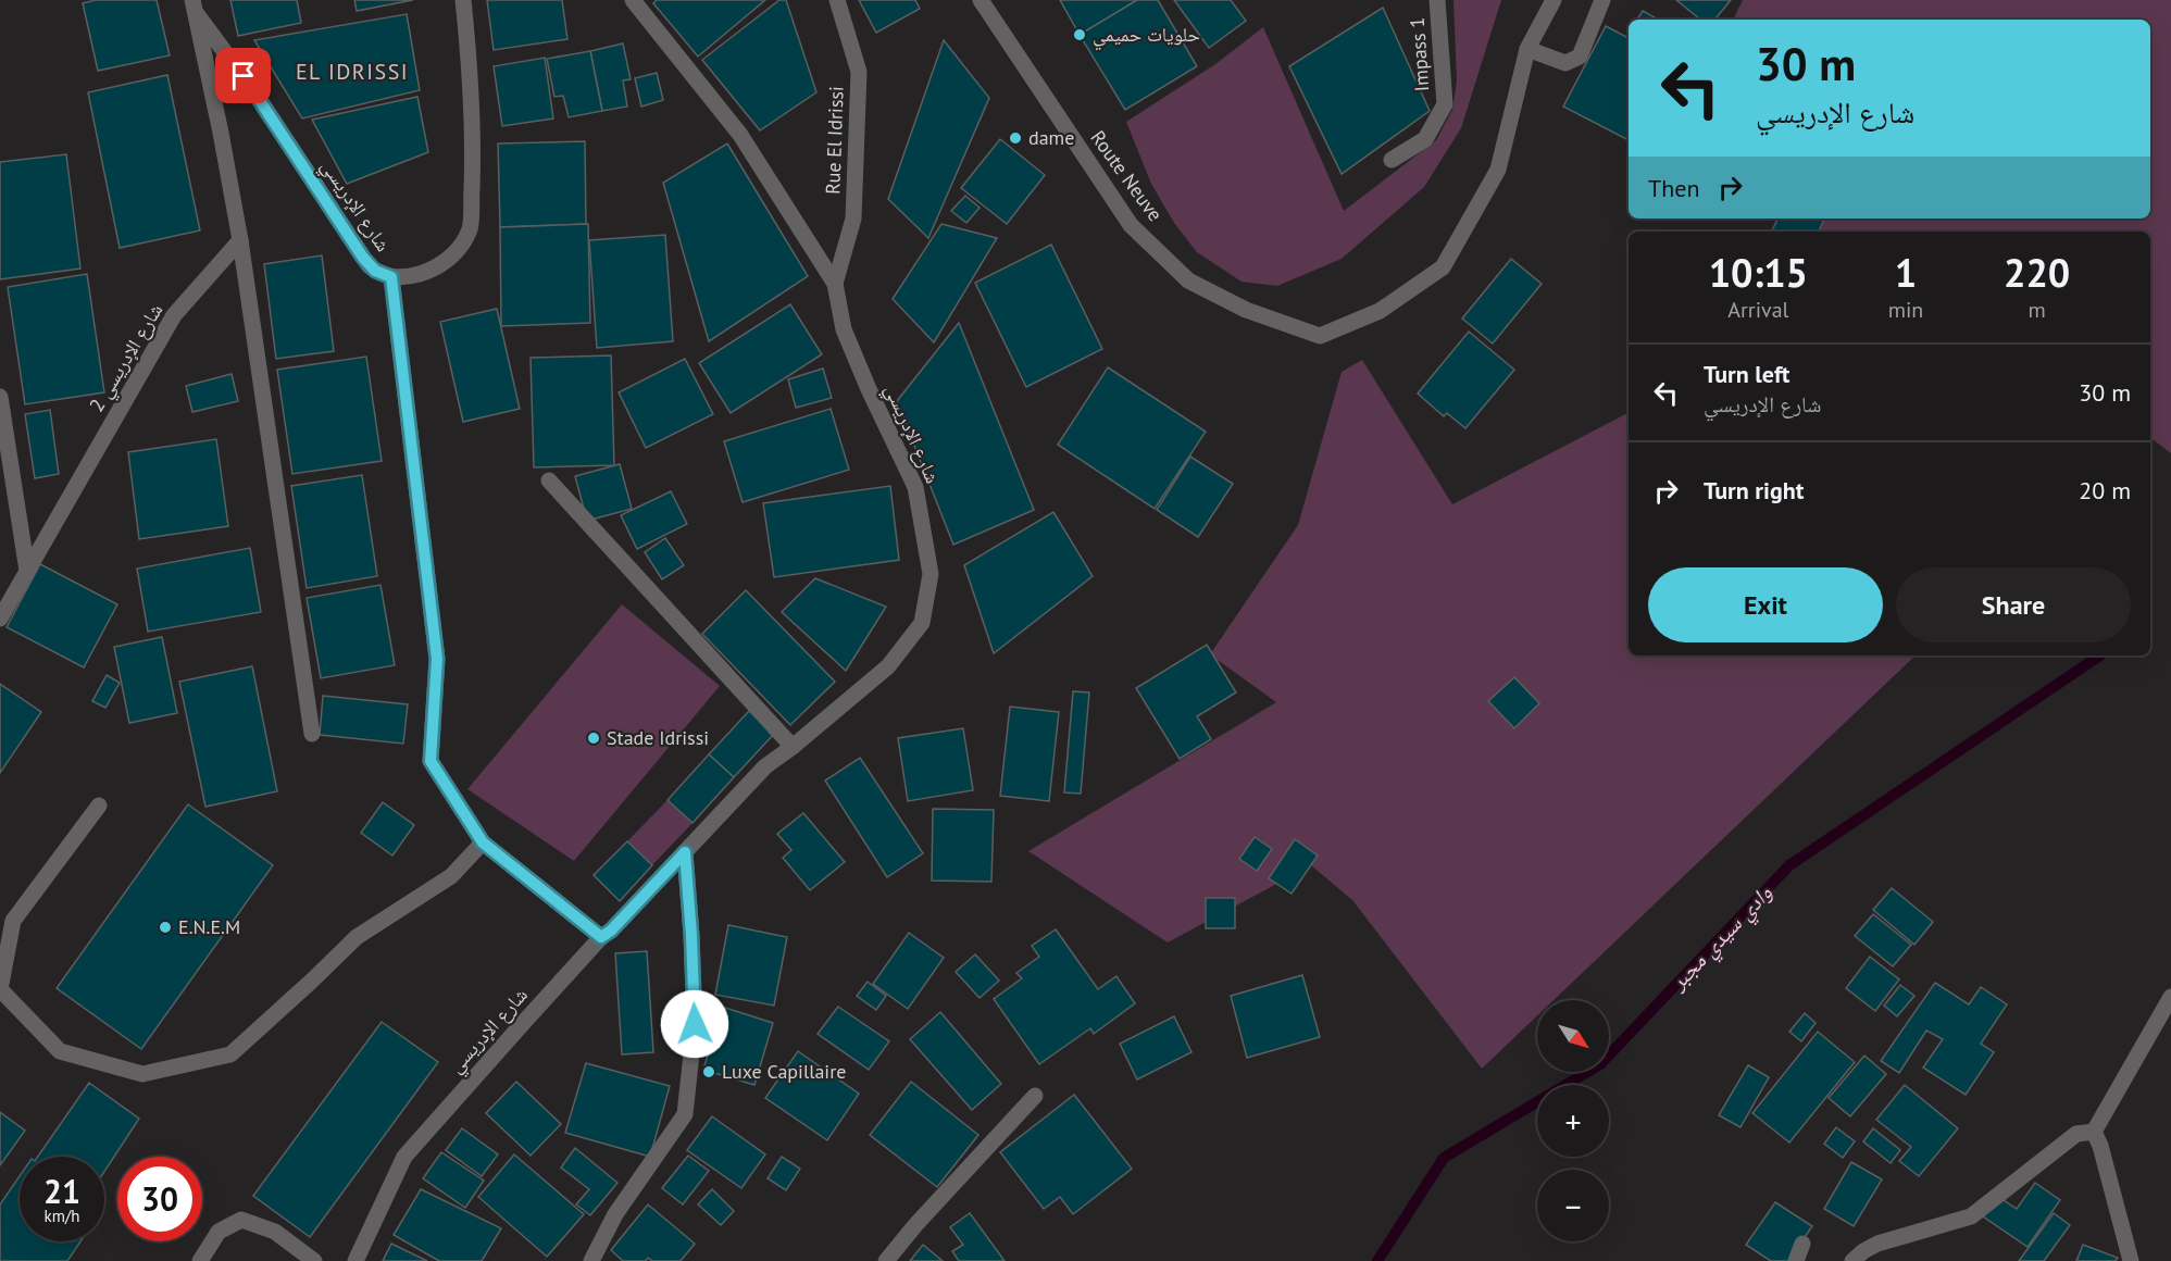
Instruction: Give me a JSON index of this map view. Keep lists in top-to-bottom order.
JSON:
{
  "streets": {
    "street": [
      "Impass 1",
      "Rue El Idrissi",
      "Route Neuve",
      "شارع الإدريسي",
      "شارع الإدريسي 2"
    ]
  },
  "crossings": [
    ["Rue El Idrissi", "شارع الإدريسي"]
  ],
  "districts": ["EL IDRISSI"],
  "water": ["وادي سيدي مجبر"],
  "places": [
    "حلويات حميمي",
    "dame",
    "Stade Idrissi",
    "E.N.E.M",
    "Luxe Capillaire"
  ],
  "north": "bottom right",
  "page": {
    "turn": ["30 m", "شارع الإدريسي"],
    "then": "Then",
    "eta": [
      "10:15",
      "Arrival",
      "1",
      "min",
      "220",
      "m"
    ],
    "list": [
      {
        "name": "Turn left",
        "note": "شارع الإدريسي",
        "value": "30 m"
      },
      {
        "name": "Turn right",
        "value": "20 m"
      }
    ],
    "buttons": ["Exit", "Share"],
    "map_buttons": ["+", "−"],
    "speed": "21 km/h",
    "limit": "30"
  }
}
